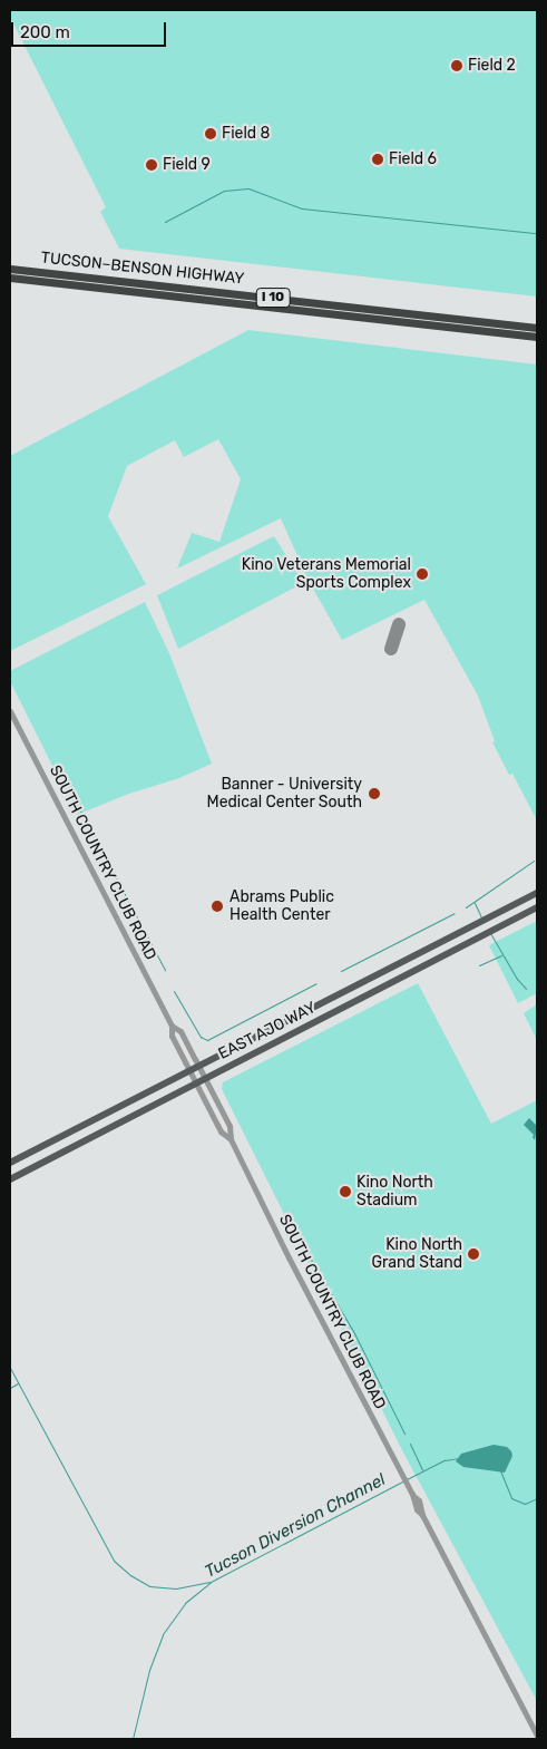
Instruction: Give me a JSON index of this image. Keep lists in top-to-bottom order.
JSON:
{
  "streets": {
    "highway": ["TUCSON–BENSON HIGHWAY", "I 10"],
    "main road": ["EAST AJO WAY"],
    "street": ["SOUTH COUNTRY CLUB ROAD"]
  },
  "crossings": [
    ["SOUTH COUNTRY CLUB ROAD", "EAST AJO WAY"]
  ],
  "water": ["Tucson Diversion Channel"],
  "places": [
    "Field 2",
    "Field 8",
    "Field 6",
    "Field 9",
    "Kino Veterans Memorial Sports Complex",
    "Banner - University Medical Center South",
    "Abrams Public Health Center",
    "Kino North Stadium",
    "Kino North Grand Stand"
  ],
  "scale_bar": "200 m"
}
